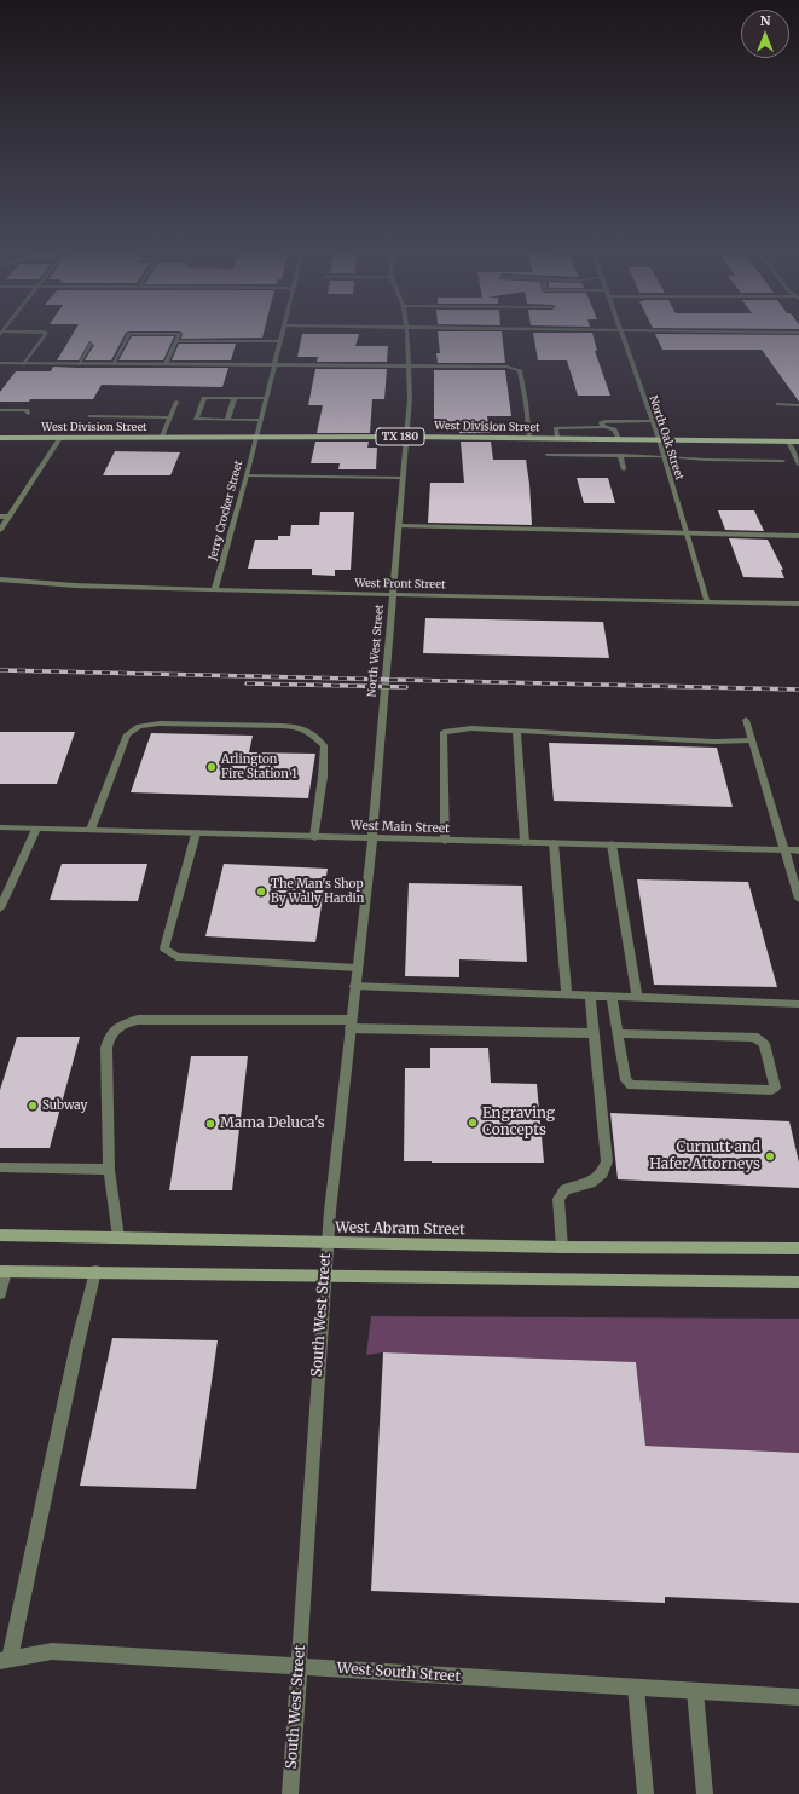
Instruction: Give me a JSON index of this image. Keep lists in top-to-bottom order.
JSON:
{
  "streets": {
    "main road": ["West Division Street", "TX 180", "West Abram Street"],
    "street": [
      "North Oak Street",
      "Jerry Crocker Street",
      "West Front Street",
      "North West Street",
      "West Main Street",
      "South West Street",
      "West South Street"
    ]
  },
  "crossings": [
    ["West Division Street", "North Oak Street"],
    ["West Division Street", "Jerry Crocker Street"],
    ["West Division Street", "North West Street"],
    ["North Oak Street", "West Front Street"],
    ["Jerry Crocker Street", "West Front Street"],
    ["West Front Street", "North West Street"],
    ["North West Street", "West Main Street"],
    ["North West Street", "South West Street"],
    ["West Main Street", "South West Street"],
    ["West Abram Street", "South West Street"],
    ["South West Street", "West South Street"]
  ],
  "places": [
    "Arlington Fire Station 1",
    "The Man's Shop By Wally Hardin",
    "Subway",
    "Engraving Concepts",
    "Mama Deluca's",
    "Curnutt and Hafer Attorneys"
  ],
  "north": "top"
}
